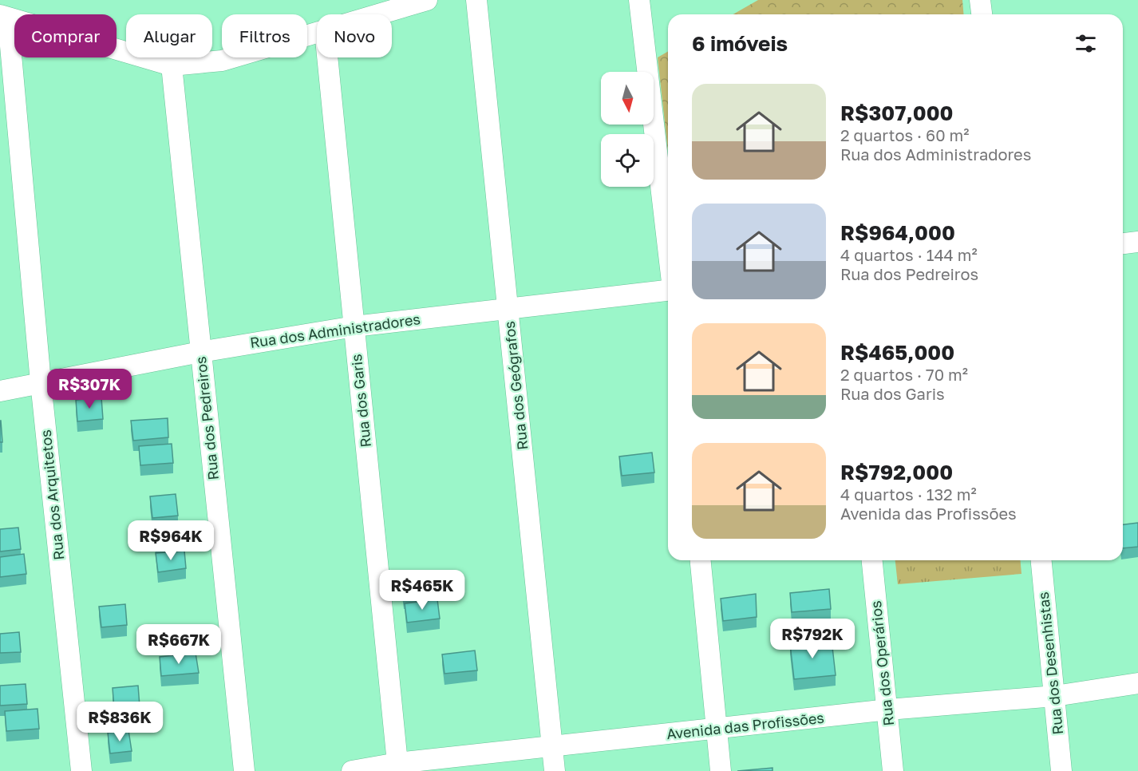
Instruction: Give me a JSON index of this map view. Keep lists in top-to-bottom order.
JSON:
{
  "streets": {
    "street": [
      "Rua dos Administradores",
      "Rua dos Geógrafos",
      "Rua dos Garis",
      "Rua dos Pedreiros",
      "Rua dos Arquitetos",
      "Rua dos Operários",
      "Rua dos Desenhistas",
      "Avenida das Profissões"
    ]
  },
  "crossings": [
    ["Rua dos Administradores", "Rua dos Geógrafos"],
    ["Rua dos Administradores", "Rua dos Garis"],
    ["Rua dos Administradores", "Rua dos Pedreiros"],
    ["Rua dos Administradores", "Rua dos Arquitetos"],
    ["Rua dos Geógrafos", "Avenida das Profissões"],
    ["Rua dos Garis", "Avenida das Profissões"],
    ["Rua dos Operários", "Avenida das Profissões"],
    ["Rua dos Desenhistas", "Avenida das Profissões"]
  ],
  "north": "bottom",
  "page": {
    "chip": [
      "Comprar",
      "Alugar",
      "Filtros",
      "Novo"
    ],
    "heading": "6 imóveis",
    "list": [
      {
        "name": "R$307,000",
        "note": "2 quartos · 60 m² · Rua dos Administradores"
      },
      {
        "name": "R$964,000",
        "note": "4 quartos · 144 m² · Rua dos Pedreiros"
      },
      {
        "name": "R$465,000",
        "note": "2 quartos · 70 m² · Rua dos Garis"
      },
      {
        "name": "R$792,000",
        "note": "4 quartos · 132 m² · Avenida das Profissões"
      }
    ],
    "price": [
      "R$307K",
      "R$964K",
      "R$465K",
      "R$792K",
      "R$667K",
      "R$836K"
    ]
  }
}
